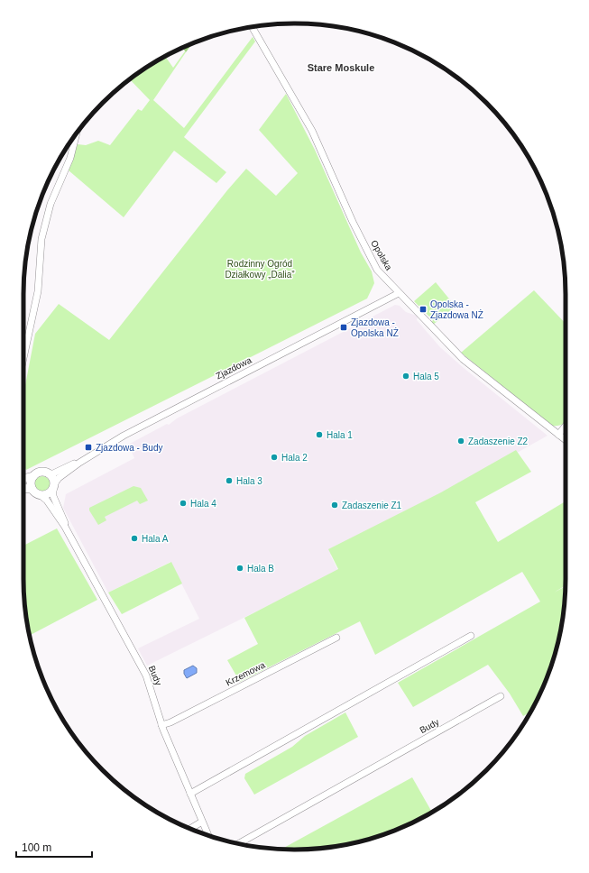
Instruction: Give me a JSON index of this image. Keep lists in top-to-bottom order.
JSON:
{
  "streets": {
    "street": [
      "Opolska",
      "Zjazdowa",
      "Krzemowa",
      "Budy"
    ]
  },
  "crossings": [
    ["Opolska", "Zjazdowa"],
    ["Zjazdowa", "Budy"],
    ["Krzemowa", "Budy"]
  ],
  "districts": ["Stare Moskule"],
  "parks": ["Rodzinny Ogród Działkowy „Dalia”"],
  "places": {
    "transit": ["Opolska - Zjazdowa NŻ", "Zjazdowa - Opolska NŻ", "Zjazdowa - Budy"],
    "other": [
      "Hala 5",
      "Hala 1",
      "Zadaszenie Z2",
      "Hala 2",
      "Hala 3",
      "Hala 4",
      "Zadaszenie Z1",
      "Hala A",
      "Hala B"
    ]
  },
  "scale_bar": "100 m"
}
